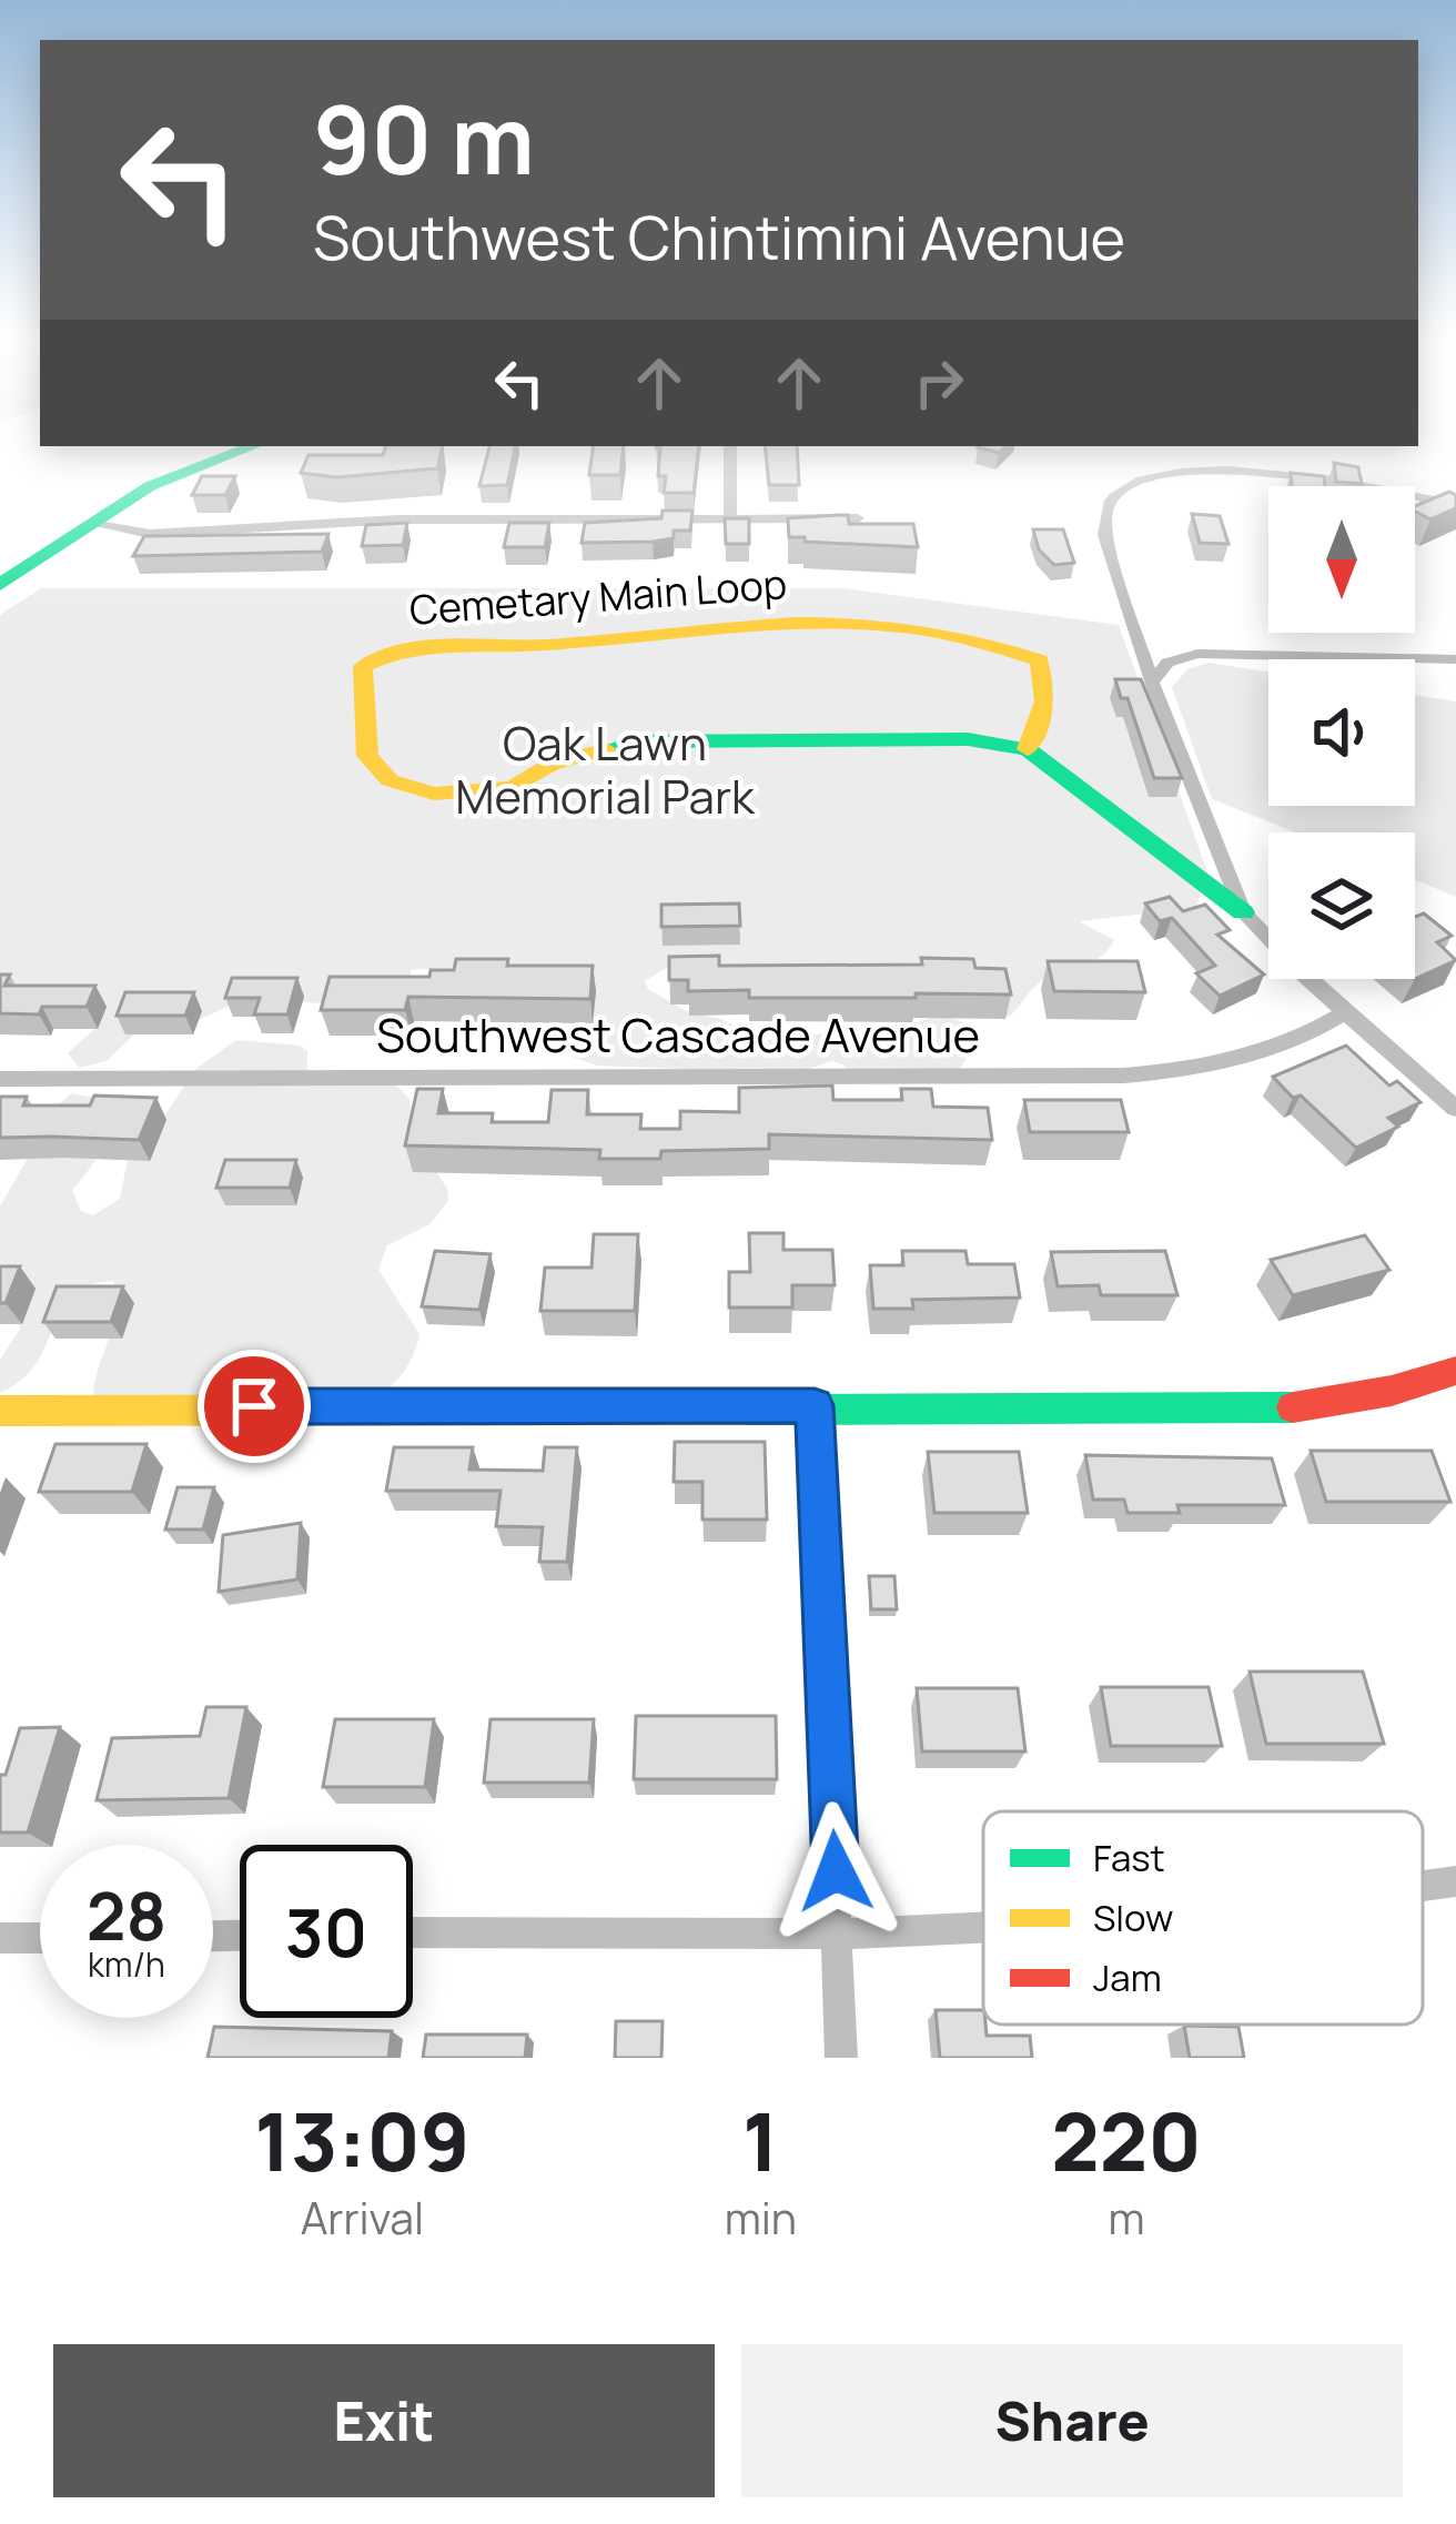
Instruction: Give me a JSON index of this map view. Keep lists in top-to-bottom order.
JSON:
{
  "streets": {
    "street": ["Cemetary Main Loop", "Southwest Cascade Avenue"]
  },
  "parks": ["Oak Lawn Memorial Park"],
  "legend": ["Fast", "Slow", "Jam"],
  "north": "bottom",
  "page": {
    "turn": ["90 m", "Southwest Chintimini Avenue"],
    "speed": "28 km/h",
    "limit": "30",
    "eta": [
      "13:09",
      "Arrival",
      "1",
      "min",
      "220",
      "m"
    ],
    "buttons": ["Exit", "Share"]
  }
}
